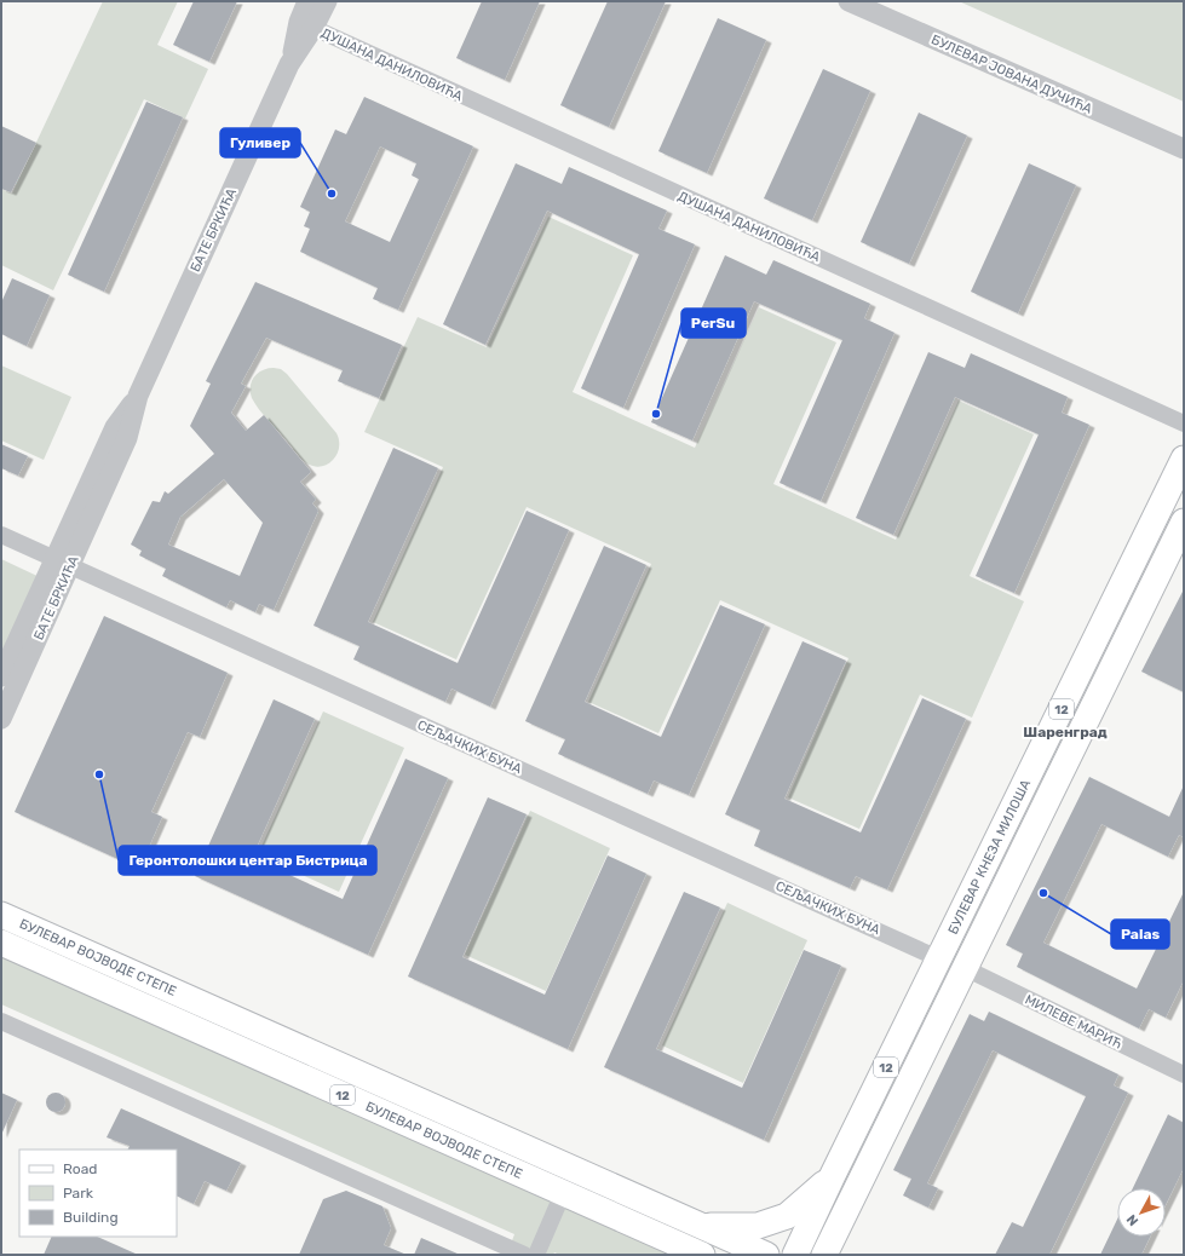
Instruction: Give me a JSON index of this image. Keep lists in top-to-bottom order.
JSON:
{
  "streets": {
    "main road": ["12", "БУЛЕВАР КНЕЗА МИЛОША", "БУЛЕВАР ВОЈВОДЕ СТЕПЕ"],
    "street": [
      "ДУШАНА ДАНИЛОВИЋА",
      "БУЛЕВАР ЈОВАНА ДУЧИЋА",
      "БАТЕ БРКИЋА",
      "СЕЉАЧКИХ БУНА",
      "МИЛЕВЕ МАРИЋ"
    ]
  },
  "crossings": [
    ["ДУШАНА ДАНИЛОВИЋА", "БАТЕ БРКИЋА"],
    ["БАТЕ БРКИЋА", "СЕЉАЧКИХ БУНА"],
    ["12", "БУЛЕВАР КНЕЗА МИЛОША"],
    ["12", "БУЛЕВАР ВОЈВОДЕ СТЕПЕ"],
    ["СЕЉАЧКИХ БУНА", "БУЛЕВАР КНЕЗА МИЛОША"],
    ["БУЛЕВАР КНЕЗА МИЛОША", "МИЛЕВЕ МАРИЋ"]
  ],
  "districts": ["Шаренград"],
  "places": [
    "Гуливер",
    "PerSu",
    "Геронтолошки центар Бистрица",
    "Palas"
  ],
  "legend": ["Road", "Park", "Building"],
  "north": "bottom left"
}
